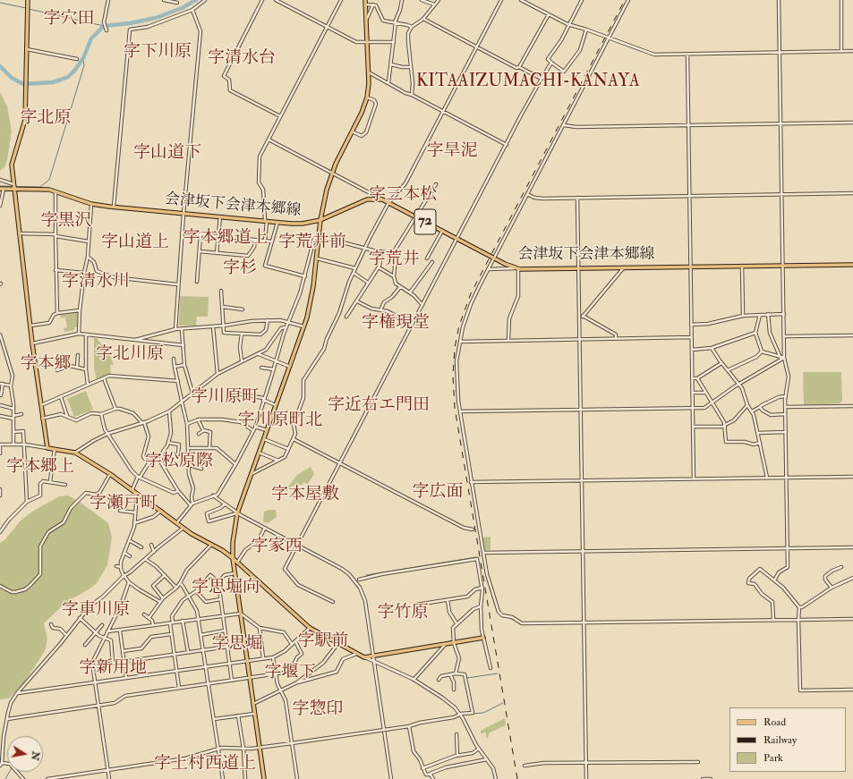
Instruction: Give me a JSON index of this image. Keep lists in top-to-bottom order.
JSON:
{
  "streets": {
    "main road": ["会津坂下会津本郷線", "72"]
  },
  "districts": [
    "字穴田",
    "字下川原",
    "字清水台",
    "KITAAIZUMACHI-KANAYA",
    "字北原",
    "字旱泥",
    "字山道下",
    "字三本松",
    "字黒沢",
    "字本郷道上",
    "字山道上",
    "字荒井前",
    "字荒井",
    "字杉",
    "字清水川",
    "字権現堂",
    "字北川原",
    "字本郷",
    "字川原町",
    "字近右エ門田",
    "字川原町北",
    "字松原際",
    "字本郷上",
    "字広面",
    "字本屋敷",
    "字瀬戸町",
    "字家西",
    "字思堀向",
    "字車川原",
    "字竹原",
    "字駅前",
    "字思堀",
    "字新用地",
    "字堰下",
    "字惣印",
    "字上村西道上"
  ],
  "legend": ["Road", "Railway", "Park"],
  "north": "right"
}
